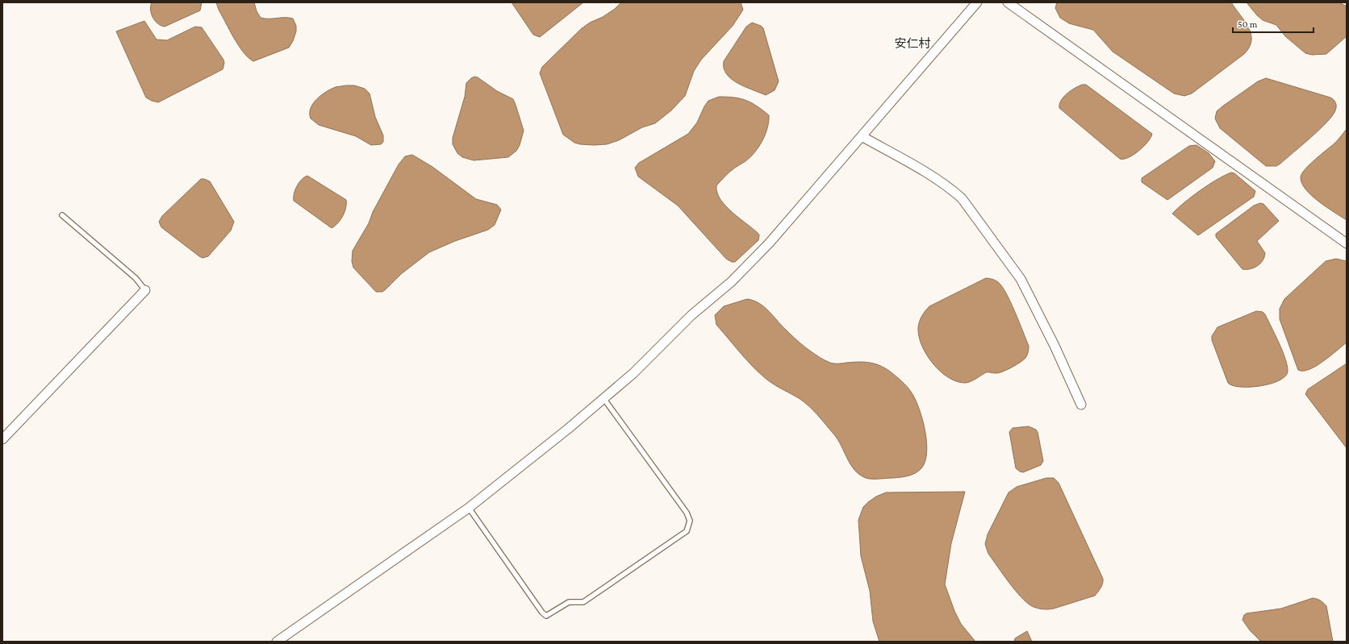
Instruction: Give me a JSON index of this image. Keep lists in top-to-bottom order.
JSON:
{
  "districts": ["安仁村"],
  "scale_bar": "50 m"
}
